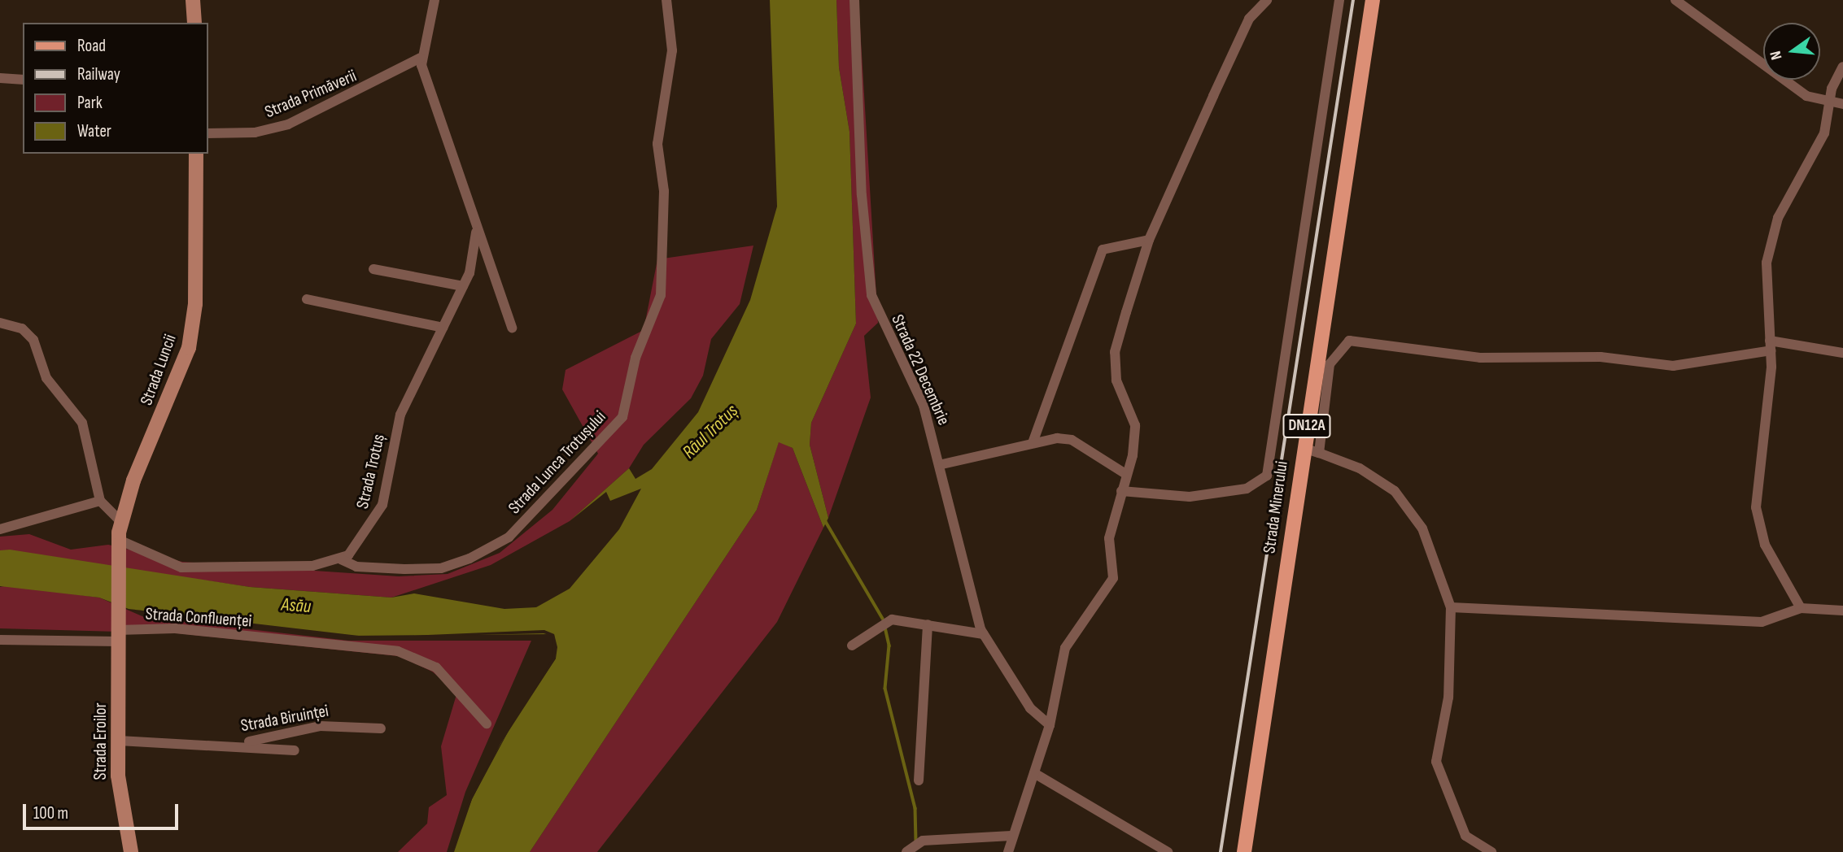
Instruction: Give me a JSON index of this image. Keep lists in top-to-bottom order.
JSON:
{
  "streets": {
    "main road": [
      "Strada Luncii",
      "DN12A",
      "Strada Minerului",
      "Strada Eroilor"
    ],
    "street": [
      "Strada Primăverii",
      "Strada 22 Decembrie",
      "Strada Lunca Trotușului",
      "Strada Trotuș",
      "Strada Confluenței",
      "Strada Biruinței"
    ]
  },
  "crossings": [
    ["Strada Primăverii", "Strada Trotuș"],
    ["Strada Luncii", "Strada Eroilor"],
    ["Strada Lunca Trotușului", "Strada Trotuș"],
    ["Strada Confluenței", "Strada Eroilor"],
    ["Strada Biruinței", "Strada Eroilor"]
  ],
  "water": ["Râul Trotuș", "Asău"],
  "legend": [
    "Road",
    "Railway",
    "Park",
    "Water"
  ],
  "scale_bar": "100 m",
  "north": "left"
}
